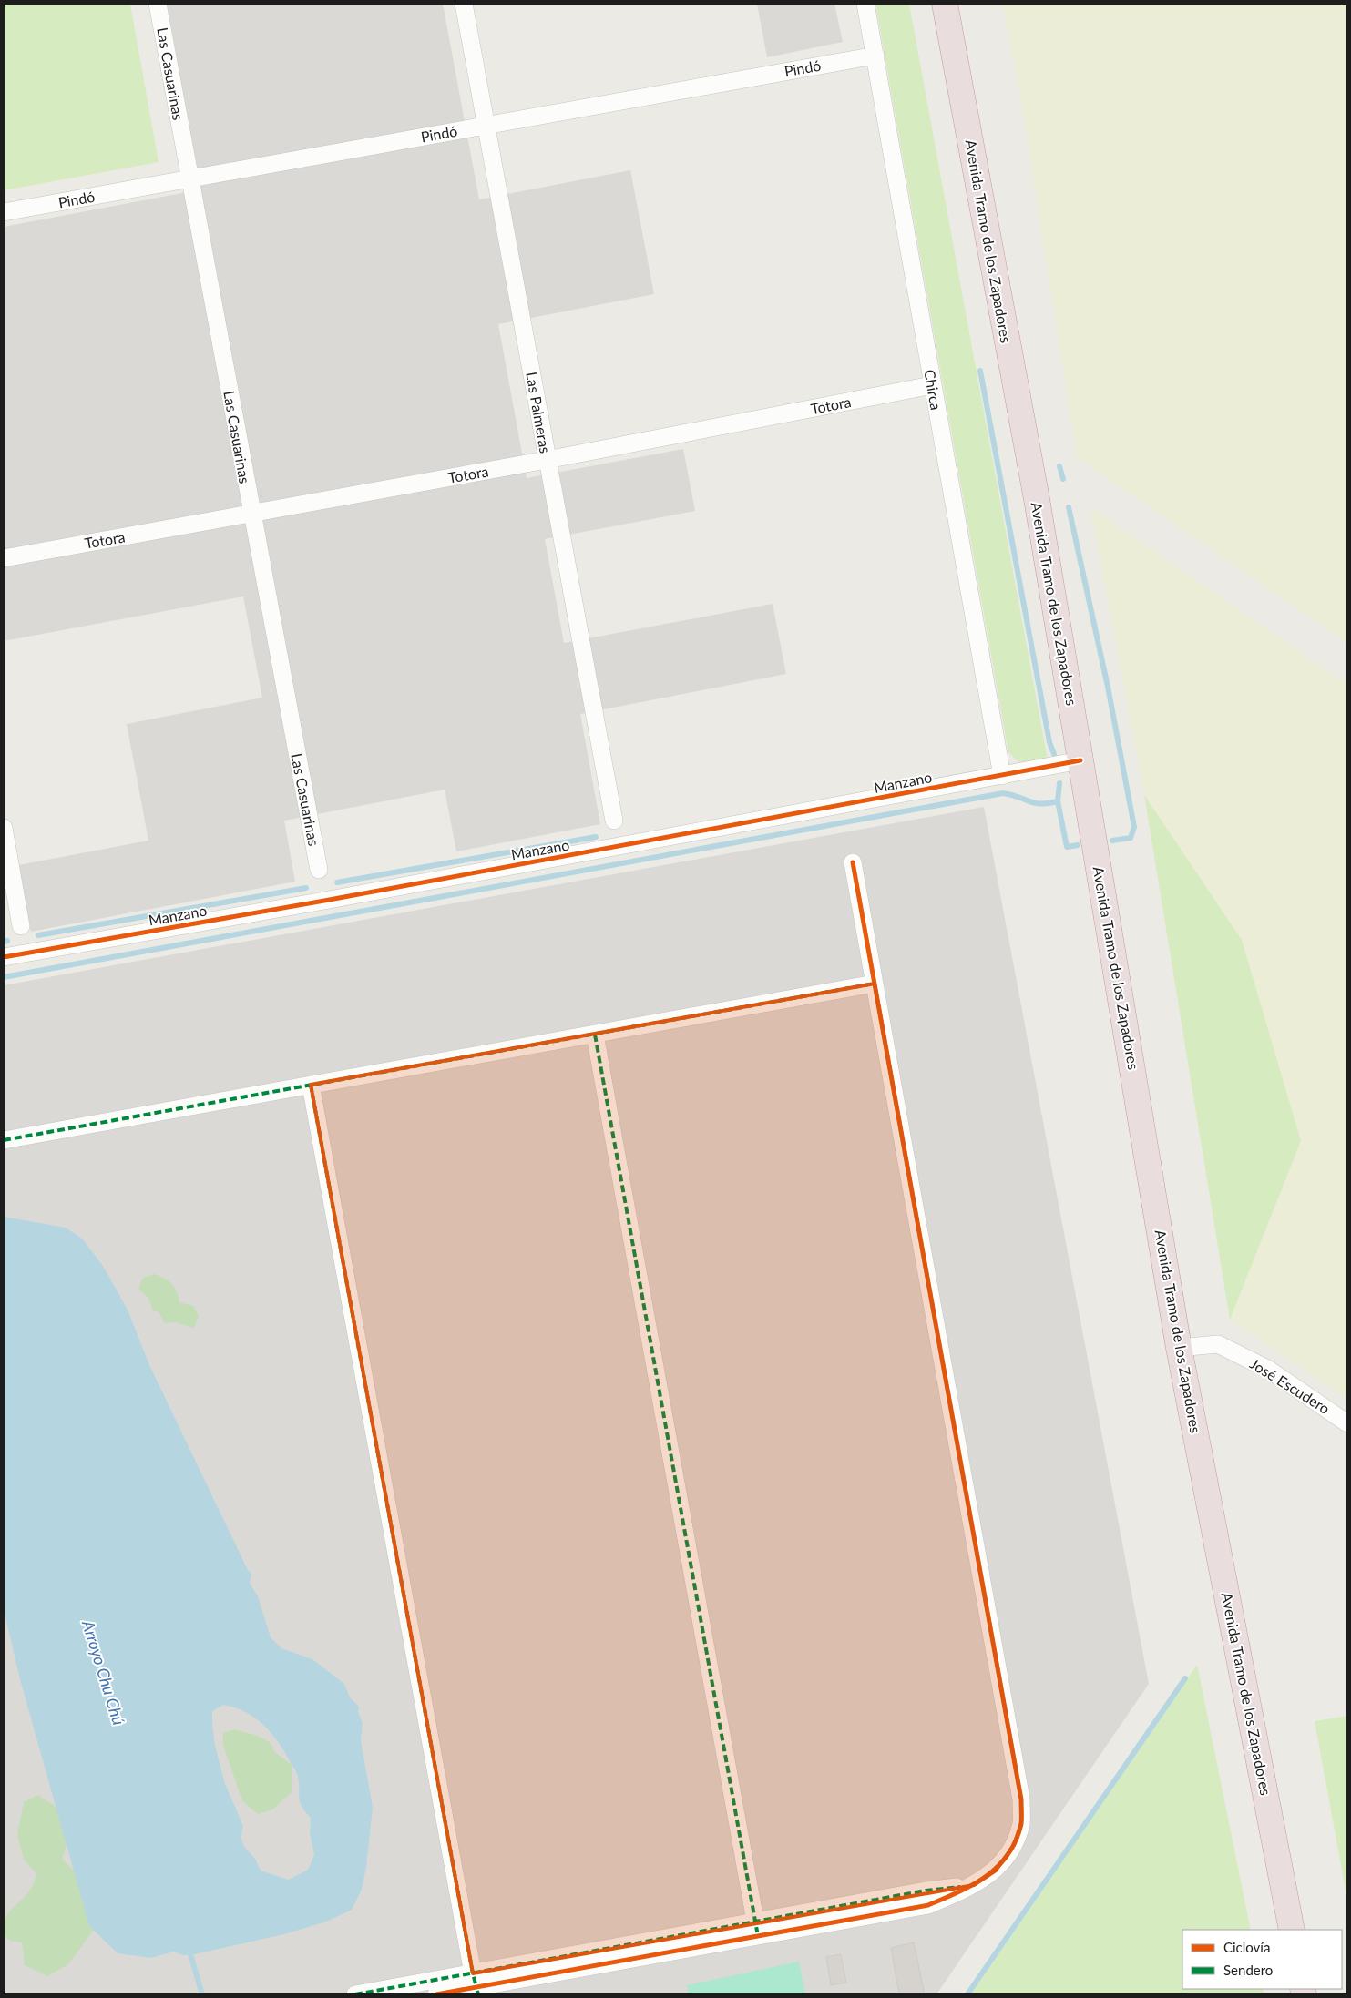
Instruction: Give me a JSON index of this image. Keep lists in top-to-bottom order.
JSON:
{
  "streets": {
    "highway": ["Avenida Tramo de los Zapadores"],
    "street": [
      "Pindó",
      "Las Casuarinas",
      "Chirca",
      "Totora",
      "Las Palmeras",
      "Manzano",
      "José Escudero"
    ]
  },
  "crossings": [
    ["Pindó", "Las Casuarinas"],
    ["Pindó", "Chirca"],
    ["Pindó", "Las Palmeras"],
    ["Las Casuarinas", "Totora"],
    ["Avenida Tramo de los Zapadores", "Manzano"],
    ["Avenida Tramo de los Zapadores", "José Escudero"],
    ["Chirca", "Totora"],
    ["Chirca", "Manzano"],
    ["Totora", "Las Palmeras"]
  ],
  "water": ["Arroyo Chu Chú"],
  "legend": ["Ciclovía", "Sendero"]
}
